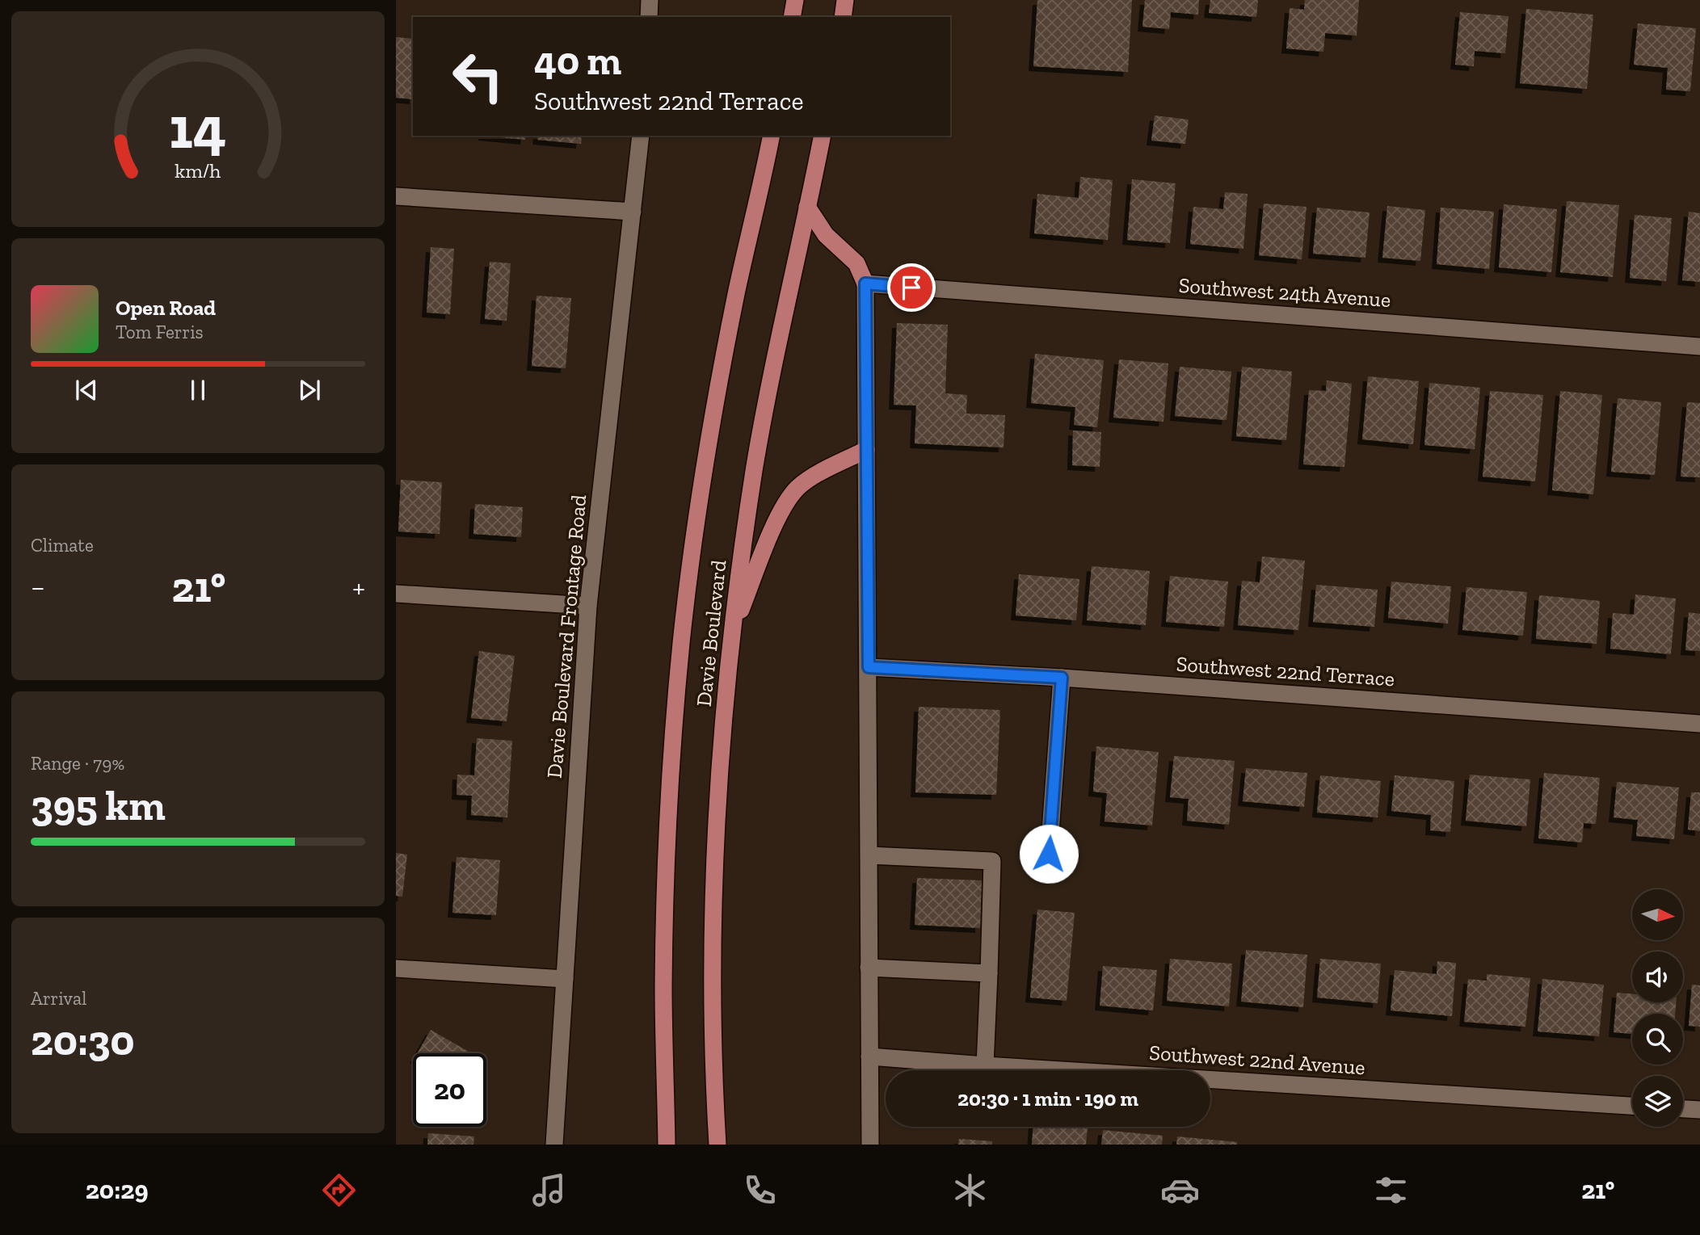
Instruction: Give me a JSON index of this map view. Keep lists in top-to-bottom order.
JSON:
{
  "streets": {
    "main road": ["Davie Boulevard"],
    "street": [
      "Southwest 24th Avenue",
      "Davie Boulevard Frontage Road",
      "Southwest 22nd Terrace",
      "Southwest 22nd Avenue"
    ]
  },
  "north": "right",
  "page": {
    "turn": ["40 m", "Southwest 22nd Terrace"],
    "song": ["Open Road", "Tom Ferris"],
    "tile": [
      "Climate",
      ["Range · 79%", "395 km"],
      ["Arrival", "20:30"]
    ],
    "heat": ["−", "21°", "+"],
    "limit": "20",
    "trip": "20:30 · 1 min · 190 m",
    "tabs": ["20:29", "21°"],
    "gauge": ["14", "km/h"]
  }
}
